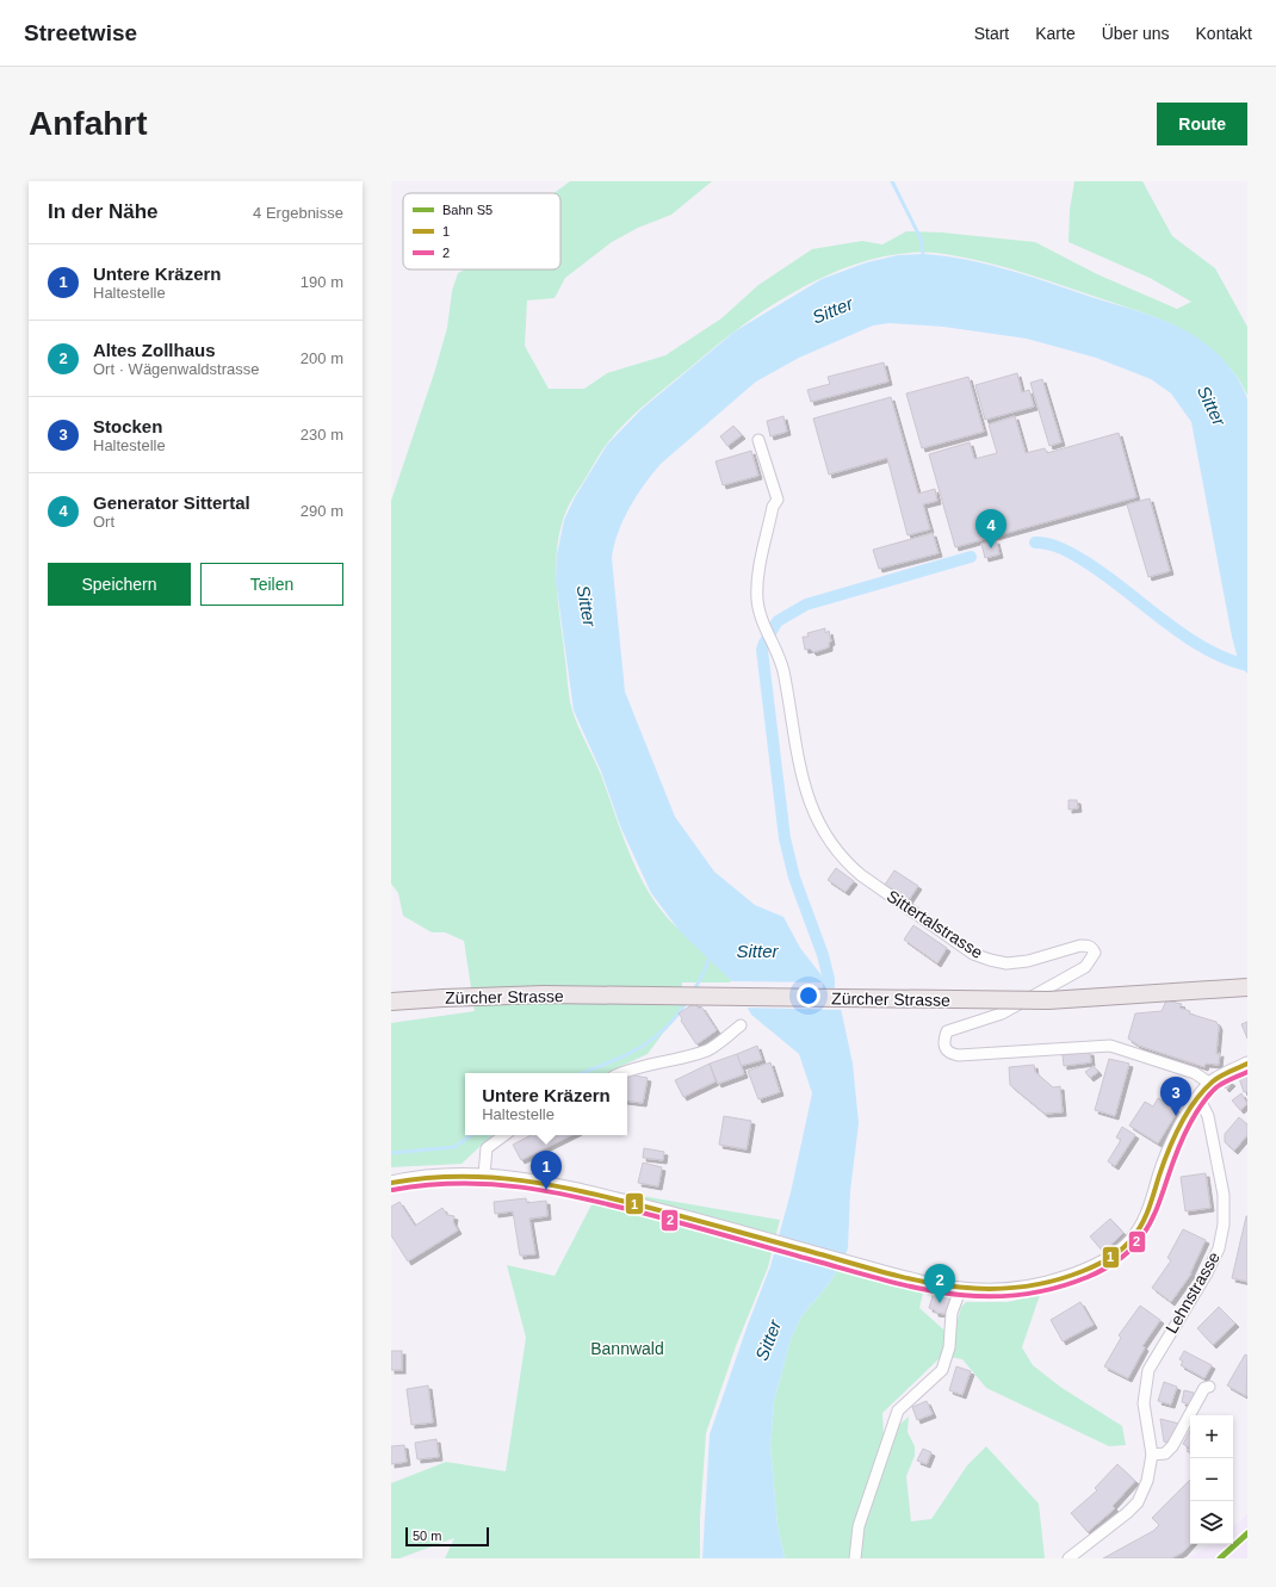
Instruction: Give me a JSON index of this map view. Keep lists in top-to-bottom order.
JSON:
{
  "streets": {
    "main road": ["Zürcher Strasse"],
    "street": ["Sittertalstrasse", "Lehnstrasse"]
  },
  "water": ["Sitter"],
  "parks": ["Bannwald"],
  "lines": ["transit line 1", "transit line 2", "rail line S5"],
  "legend": ["Bahn S5", "1", "2"],
  "scale_bar": "50 m",
  "page": {
    "header": "Streetwise",
    "nav": [
      "Start",
      "Karte",
      "Über uns",
      "Kontakt"
    ],
    "buttons": [
      "Route",
      ["Speichern", "Teilen"]
    ],
    "title": "Anfahrt",
    "heading": ["In der Nähe", "4 Ergebnisse"],
    "list": [
      {
        "mark": "1",
        "name": "Untere Kräzern",
        "note": "Haltestelle",
        "value": "190 m"
      },
      {
        "mark": "2",
        "name": "Altes Zollhaus",
        "note": "Ort · Wägenwaldstrasse",
        "value": "200 m"
      },
      {
        "mark": "3",
        "name": "Stocken",
        "note": "Haltestelle",
        "value": "230 m"
      },
      {
        "mark": "4",
        "name": "Generator Sittertal",
        "note": "Ort",
        "value": "290 m"
      }
    ],
    "pins": [
      "4",
      "3",
      "1",
      "2"
    ],
    "popup": ["Untere Kräzern", "Haltestelle"],
    "map_buttons": ["+", "−"],
    "scale": "50 m"
  }
}
